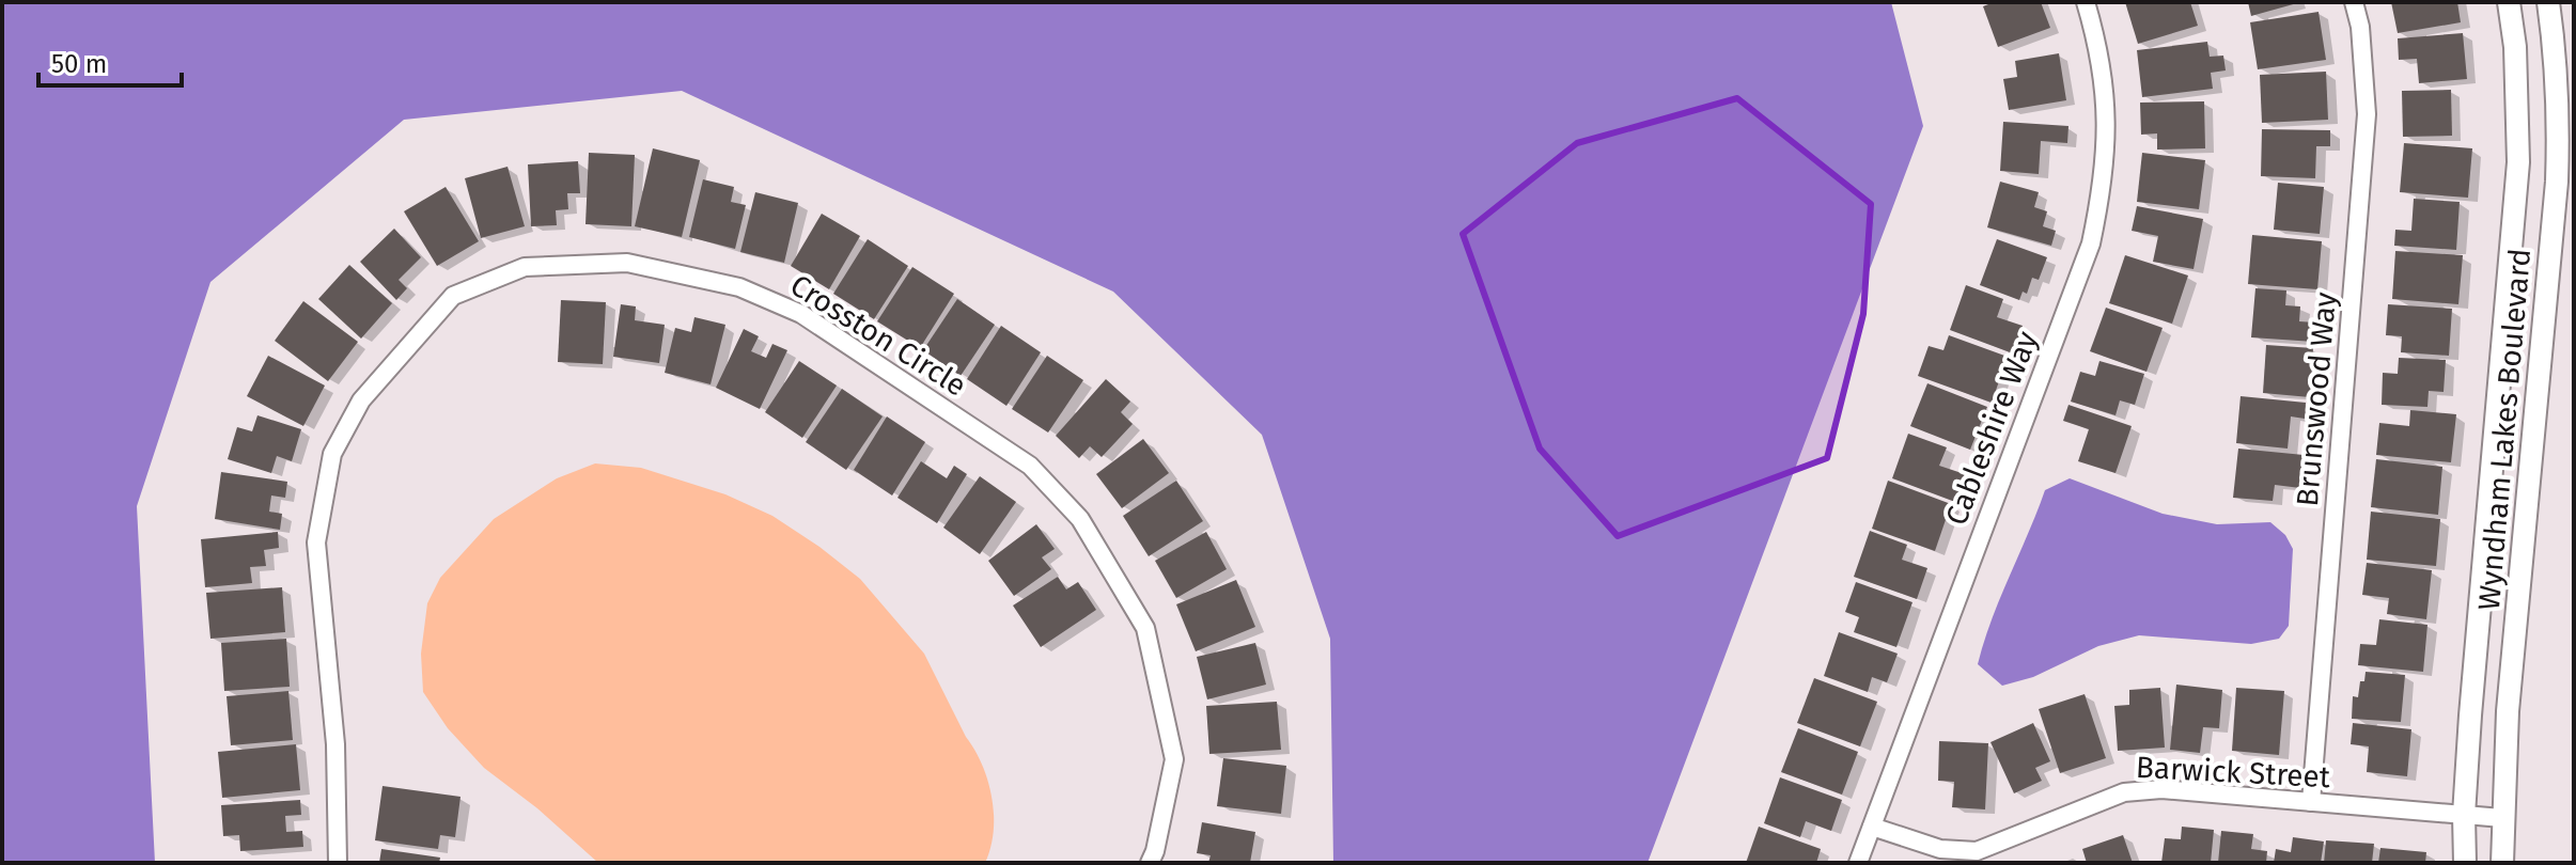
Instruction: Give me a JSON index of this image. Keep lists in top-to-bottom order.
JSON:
{
  "streets": {
    "street": [
      "Crosston Circle",
      "Brunswood Way",
      "Cableshire Way",
      "Wyndham Lakes Boulevard",
      "Barwick Street"
    ]
  },
  "crossings": [
    ["Brunswood Way", "Barwick Street"],
    ["Cableshire Way", "Barwick Street"],
    ["Wyndham Lakes Boulevard", "Barwick Street"]
  ],
  "scale_bar": "50 m"
}
